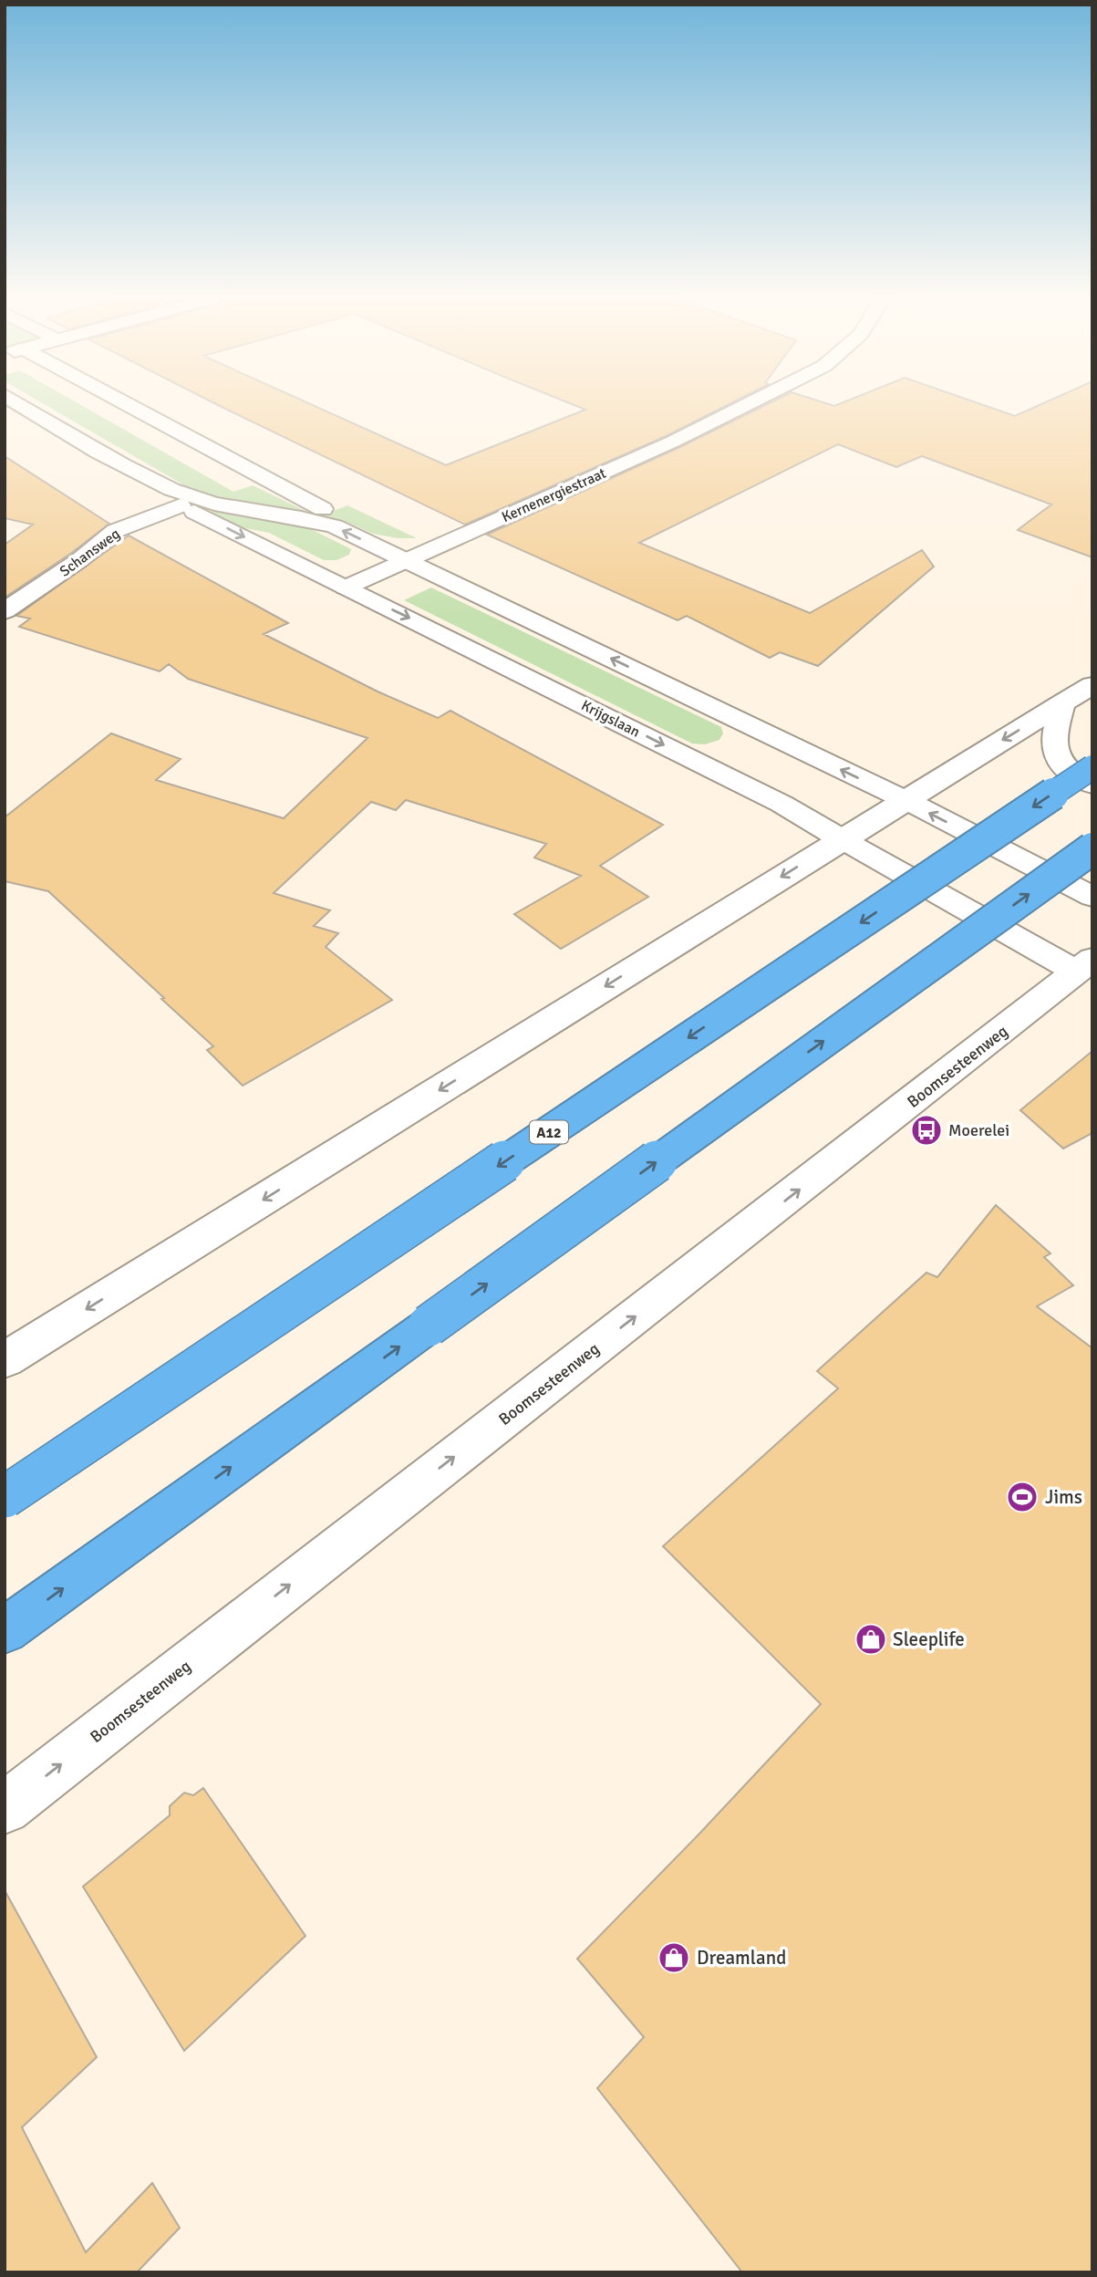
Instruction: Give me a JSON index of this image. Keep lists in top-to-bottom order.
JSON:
{
  "streets": {
    "highway": ["A12"],
    "street": [
      "Kernenergiestraat",
      "Schansweg",
      "Krijgslaan",
      "Boomsesteenweg"
    ]
  },
  "crossings": [
    ["Kernenergiestraat", "Krijgslaan"],
    ["Schansweg", "Krijgslaan"],
    ["Krijgslaan", "Boomsesteenweg"]
  ],
  "places": {
    "bus stop": ["Moerelei"],
    "sports": ["Jims"],
    "shop": ["Sleeplife", "Dreamland"]
  }
}
